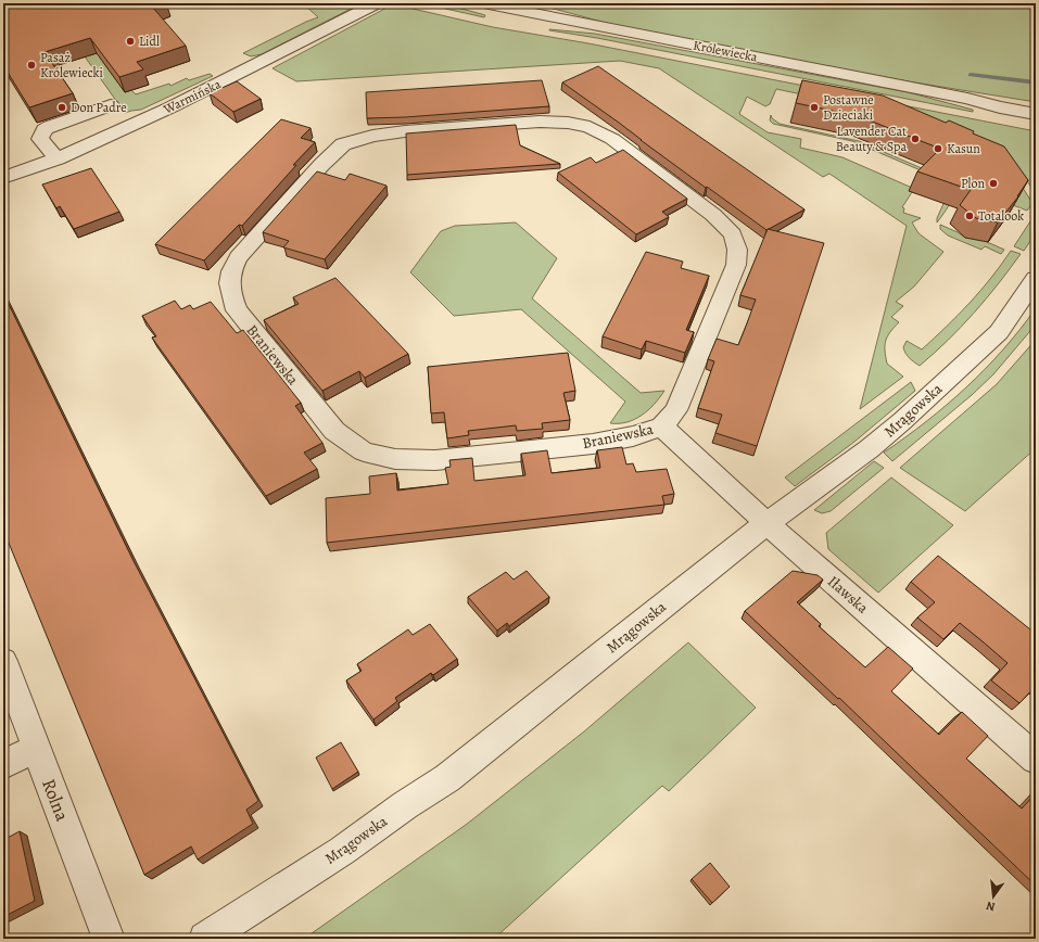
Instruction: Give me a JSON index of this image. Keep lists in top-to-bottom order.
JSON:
{
  "streets": {
    "street": [
      "Królewiecka",
      "Warmińska",
      "Braniewska",
      "Mrągowska",
      "Iławska",
      "Rolna"
    ]
  },
  "crossings": [
    ["Braniewska", "Iławska"],
    ["Mrągowska", "Iławska"]
  ],
  "places": [
    "Lidl",
    "Pasaż Królewiecki",
    "Don Padre",
    "Postawne Dzieciaki",
    "Lavender Cat Beauty & Spa",
    "Kasun",
    "Plon",
    "Totalook"
  ],
  "north": "bottom"
}
